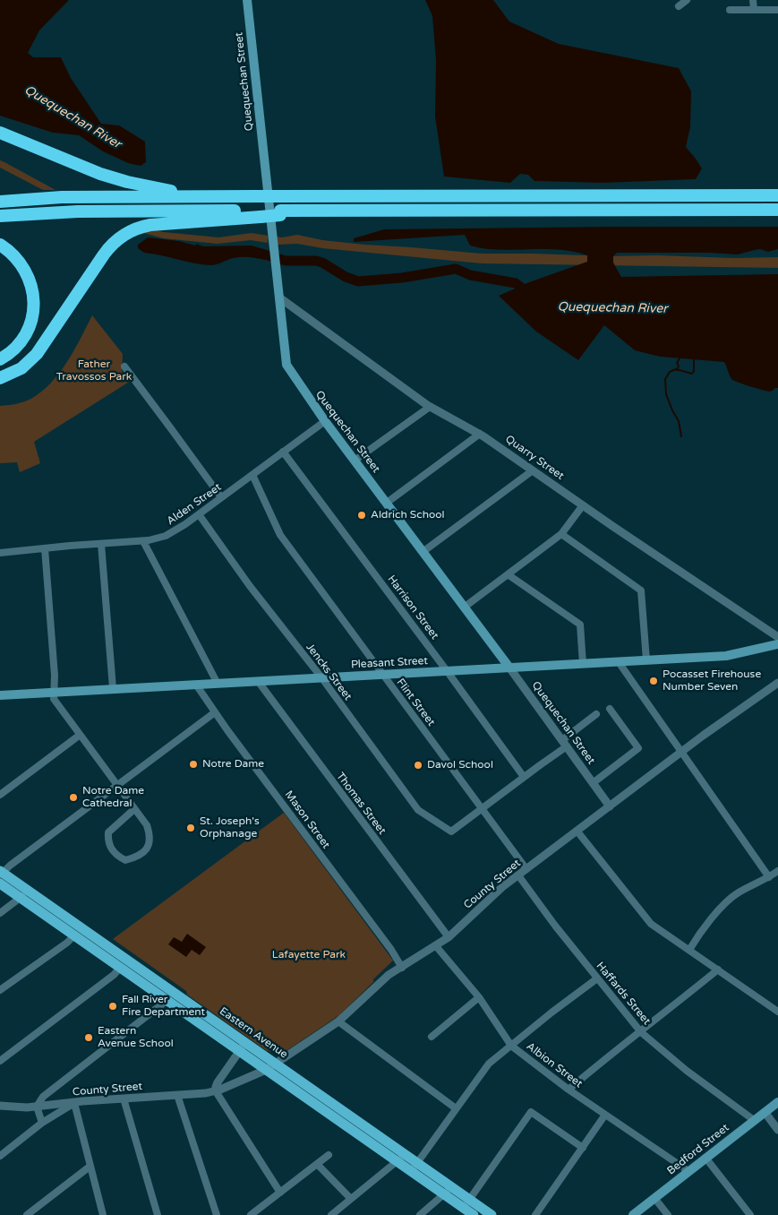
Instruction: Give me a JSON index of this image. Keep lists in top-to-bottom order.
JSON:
{
  "streets": {
    "main road": [
      "Quequechan Street",
      "Pleasant Street",
      "Eastern Avenue",
      "Bedford Street"
    ],
    "street": [
      "Quarry Street",
      "Alden Street",
      "Harrison Street",
      "Jencks Street",
      "Flint Street",
      "Thomas Street",
      "Mason Street",
      "County Street",
      "Haffards Street",
      "Albion Street"
    ]
  },
  "crossings": [
    ["Quequechan Street", "Quarry Street"],
    ["Quequechan Street", "Alden Street"],
    ["Quequechan Street", "Pleasant Street"],
    ["Quequechan Street", "County Street"],
    ["Alden Street", "Harrison Street"],
    ["Alden Street", "Jencks Street"],
    ["Alden Street", "Flint Street"],
    ["Harrison Street", "Pleasant Street"],
    ["Pleasant Street", "Jencks Street"],
    ["Pleasant Street", "Flint Street"],
    ["Pleasant Street", "Thomas Street"],
    ["Pleasant Street", "Mason Street"],
    ["Jencks Street", "Flint Street"],
    ["Flint Street", "County Street"],
    ["Thomas Street", "County Street"],
    ["Mason Street", "County Street"],
    ["County Street", "Haffards Street"],
    ["County Street", "Eastern Avenue"],
    ["County Street", "Albion Street"],
    ["Haffards Street", "Bedford Street"],
    ["Albion Street", "Bedford Street"]
  ],
  "water": ["Quequechan River"],
  "parks": ["Father Travossos Park", "Lafayette Park"],
  "places": [
    "Aldrich School",
    "Pocasset Firehouse Number Seven",
    "Notre Dame",
    "Davol School",
    "Notre Dame Cathedral",
    "St. Joseph's Orphanage",
    "Fall River Fire Department",
    "Eastern Avenue School"
  ]
}
